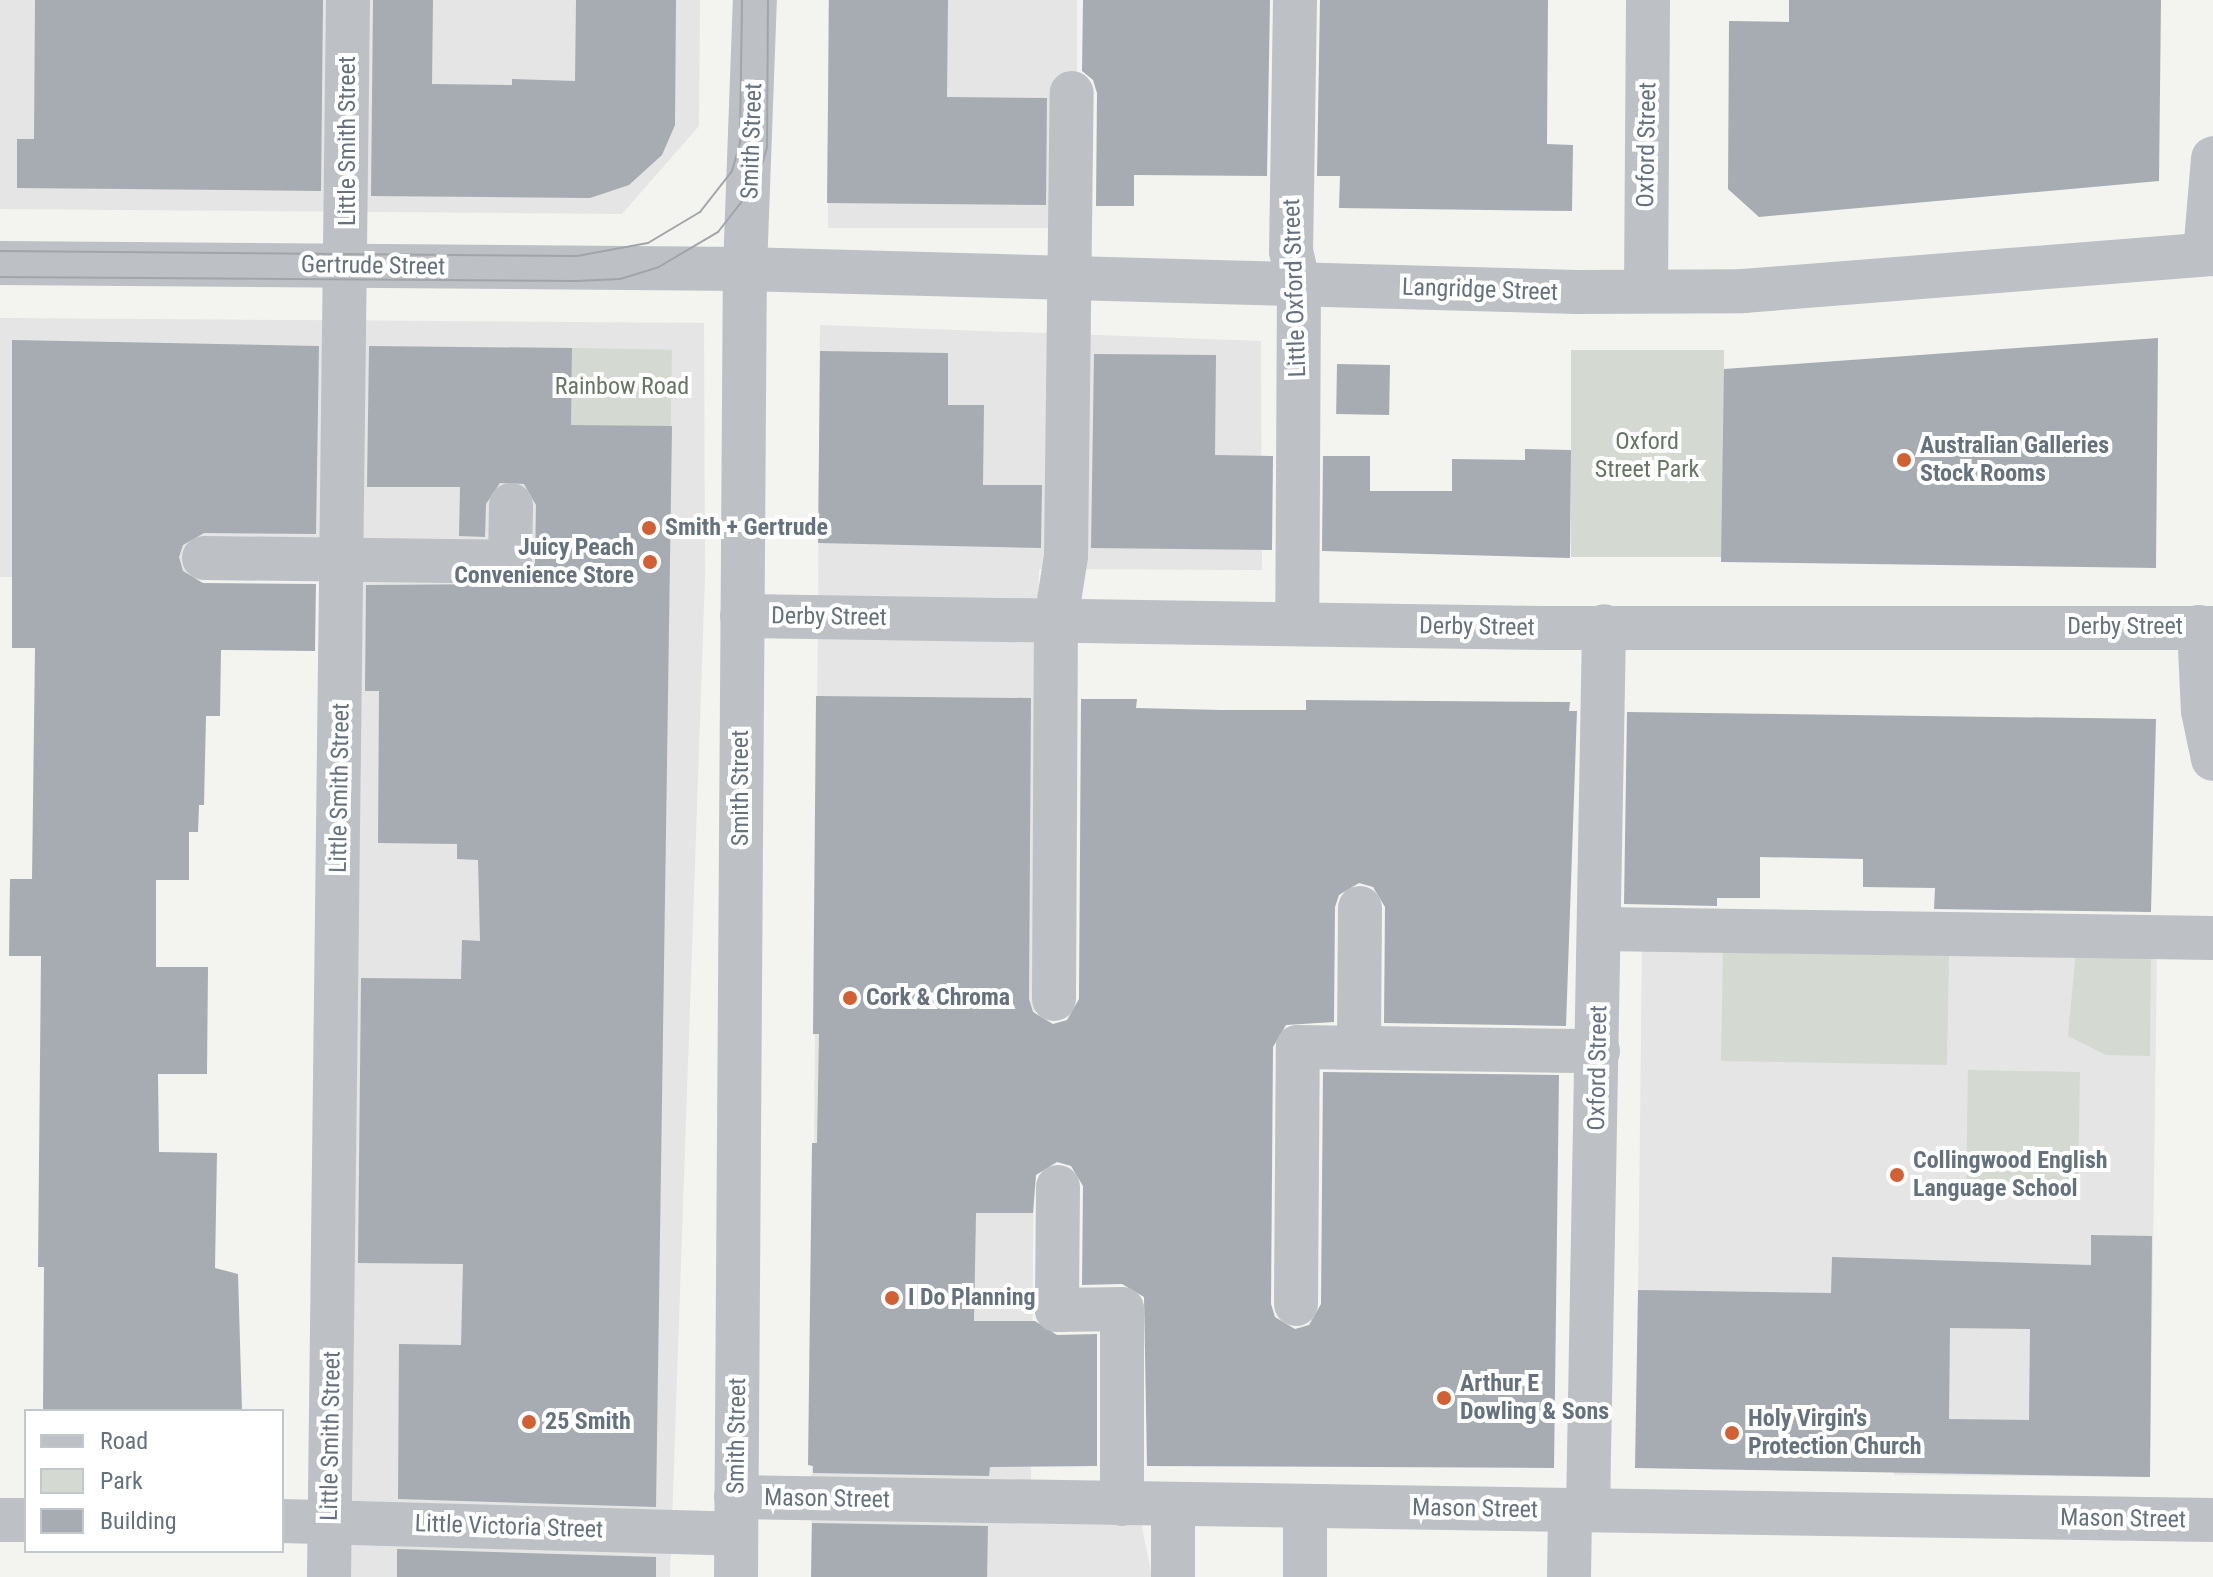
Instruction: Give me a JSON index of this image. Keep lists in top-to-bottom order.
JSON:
{
  "streets": {
    "street": [
      "Little Smith Street",
      "Smith Street",
      "Oxford Street",
      "Gertrude Street",
      "Little Oxford Street",
      "Langridge Street",
      "Derby Street",
      "Mason Street",
      "Little Victoria Street"
    ]
  },
  "crossings": [
    ["Little Smith Street", "Gertrude Street"],
    ["Little Smith Street", "Little Victoria Street"],
    ["Smith Street", "Gertrude Street"],
    ["Smith Street", "Langridge Street"],
    ["Smith Street", "Derby Street"],
    ["Smith Street", "Mason Street"],
    ["Smith Street", "Little Victoria Street"],
    ["Oxford Street", "Langridge Street"],
    ["Oxford Street", "Derby Street"],
    ["Oxford Street", "Mason Street"],
    ["Gertrude Street", "Langridge Street"],
    ["Little Oxford Street", "Langridge Street"],
    ["Little Oxford Street", "Derby Street"],
    ["Mason Street", "Little Victoria Street"]
  ],
  "parks": ["Rainbow Road", "Oxford Street Park"],
  "places": [
    "Australian Galleries Stock Rooms",
    "Smith + Gertrude",
    "Juicy Peach Convenience Store",
    "Cork & Chroma",
    "Collingwood English Language School",
    "I Do Planning",
    "Arthur E Dowling & Sons",
    "25 Smith",
    "Holy Virgin's Protection Church"
  ],
  "legend": ["Road", "Park", "Building"]
}
